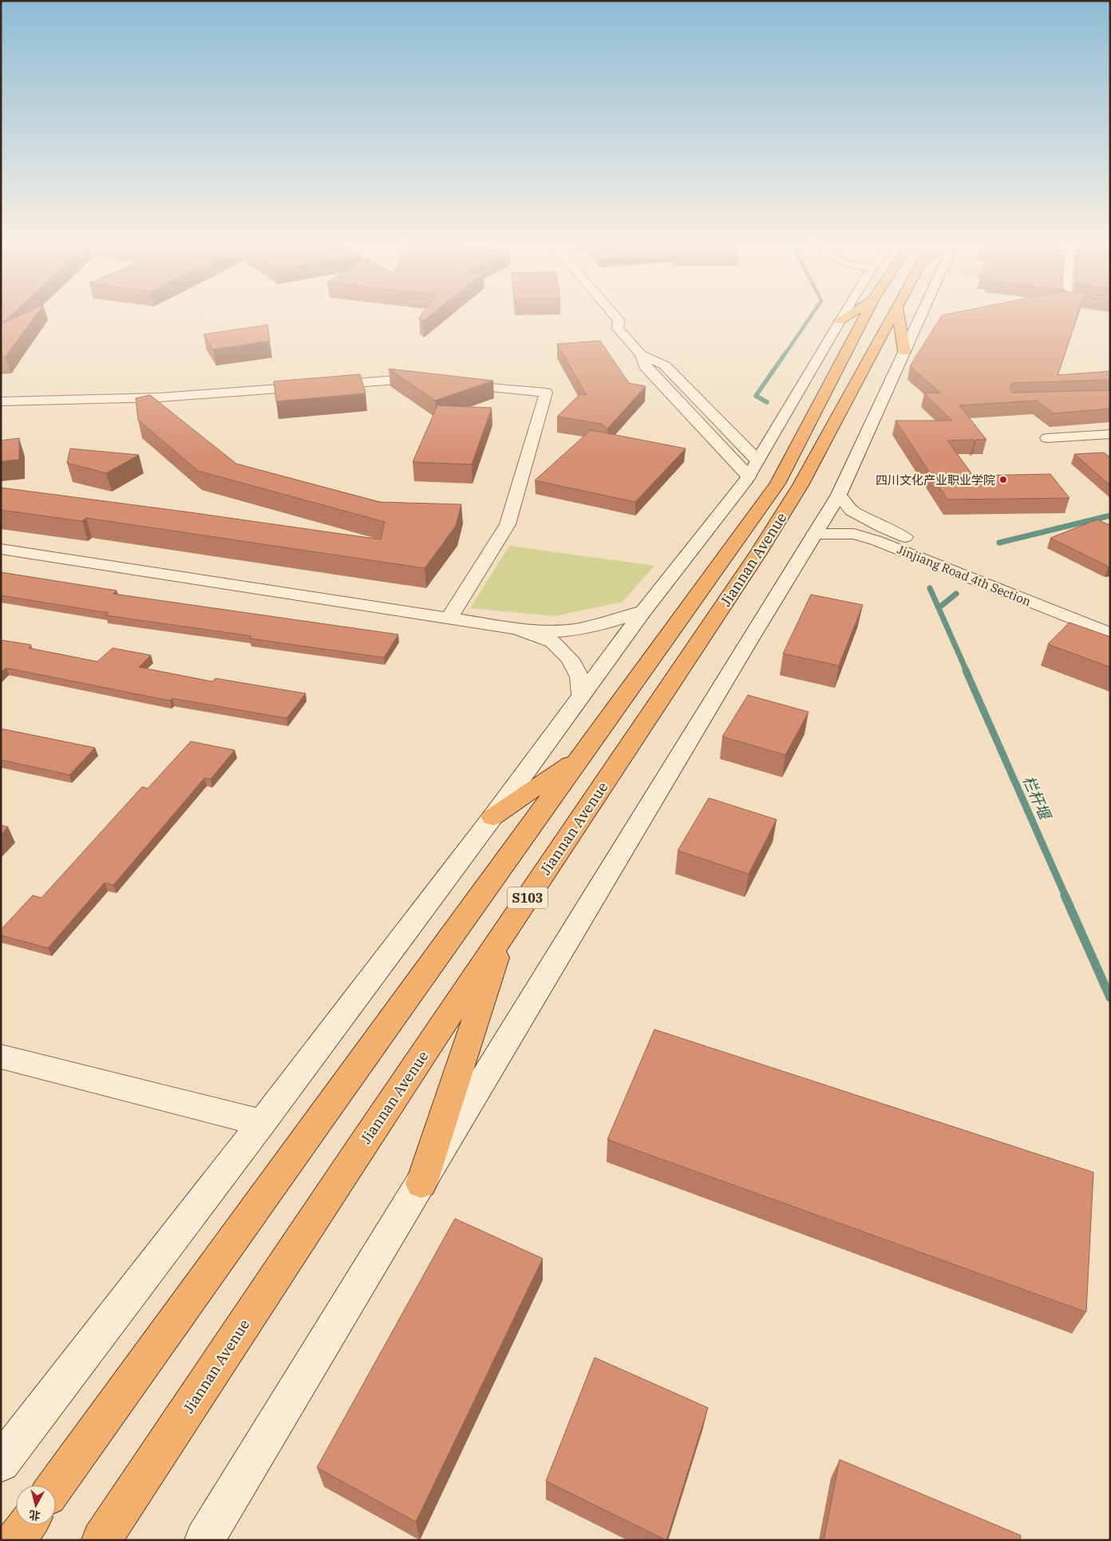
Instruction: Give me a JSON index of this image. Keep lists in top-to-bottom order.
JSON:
{
  "streets": {
    "highway": ["Jiannan Avenue", "S103"],
    "street": ["Jinjiang Road 4th Section"]
  },
  "water": ["栏杆堰"],
  "places": ["四川文化产业职业学院"],
  "north": "bottom"
}
